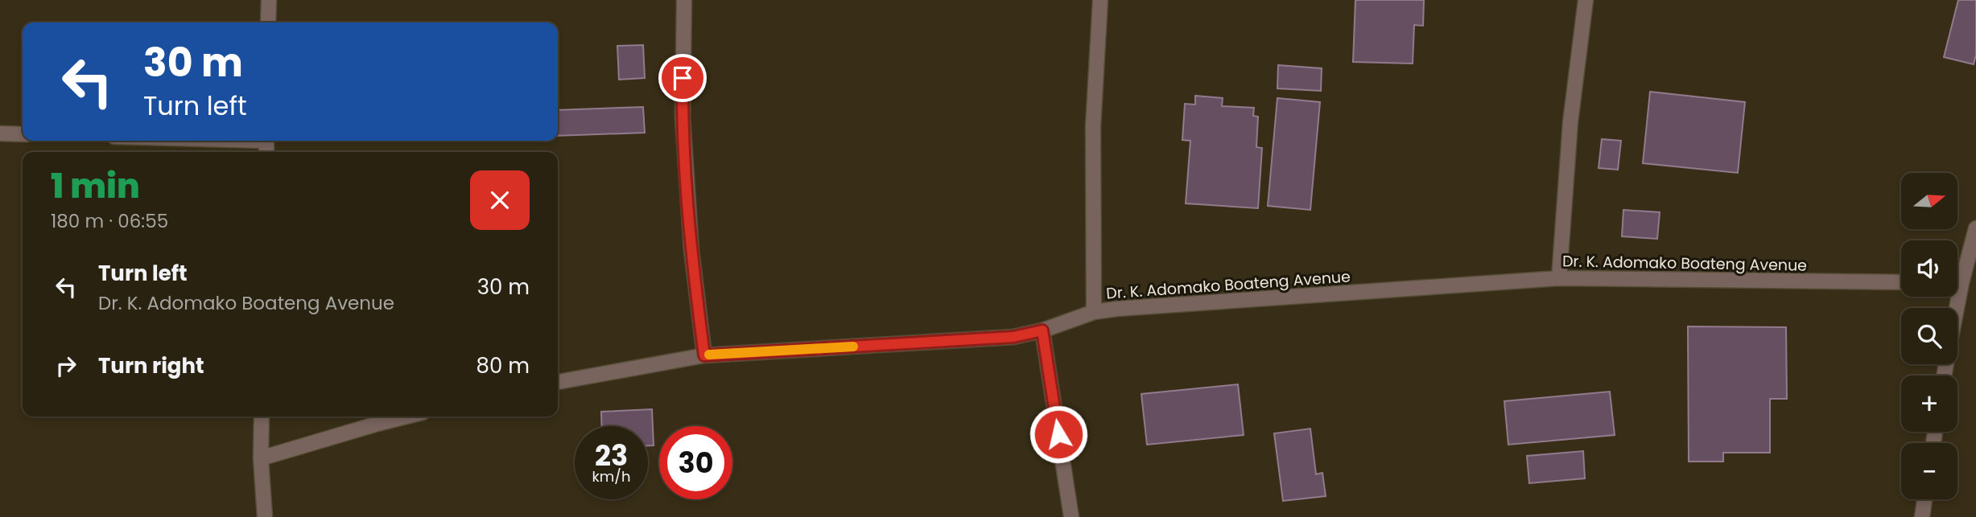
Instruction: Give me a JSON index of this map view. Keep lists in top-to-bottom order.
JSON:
{
  "streets": {
    "street": ["Dr. K. Adomako Boateng Avenue"]
  },
  "north": "right",
  "page": {
    "turn": ["30 m", "Turn left"],
    "heading": ["1 min", "180 m · 06:55"],
    "map_buttons": ["+", "−"],
    "list": [
      {
        "name": "Turn left",
        "note": "Dr. K. Adomako Boateng Avenue",
        "value": "30 m"
      },
      {
        "name": "Turn right",
        "value": "80 m"
      }
    ],
    "speed": "23 km/h",
    "limit": "30"
  }
}
